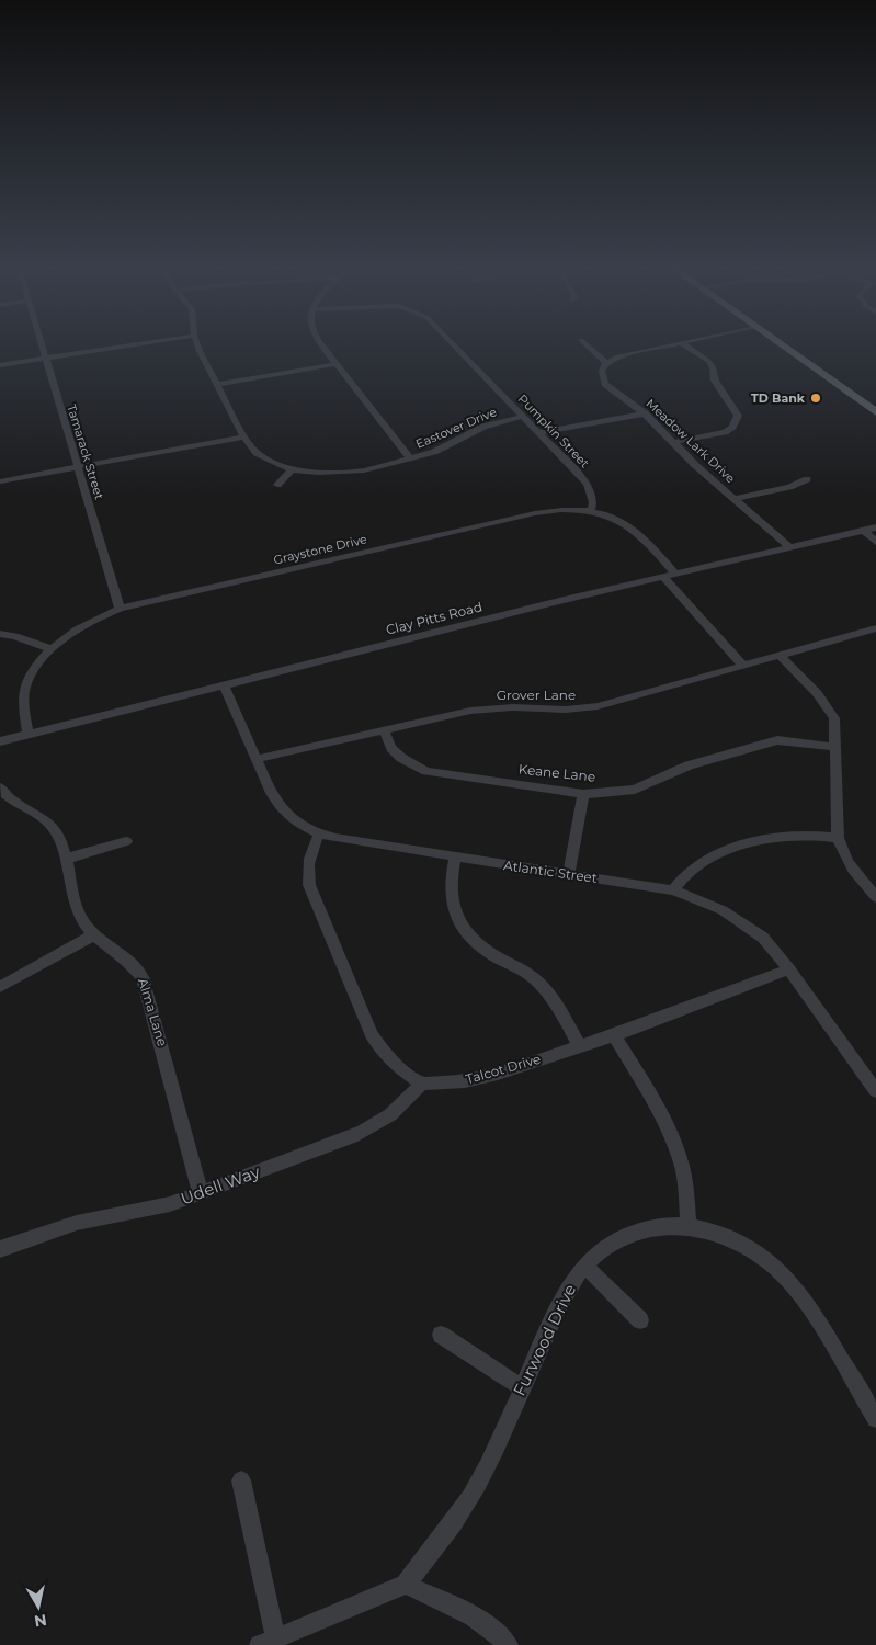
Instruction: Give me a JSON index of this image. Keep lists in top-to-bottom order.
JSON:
{
  "streets": {
    "street": [
      "Eastover Drive",
      "Pumpkin Street",
      "Meadow Lark Drive",
      "Tamarack Street",
      "Graystone Drive",
      "Clay Pitts Road",
      "Grover Lane",
      "Keane Lane",
      "Atlantic Street",
      "Alma Lane",
      "Talcot Drive",
      "Udell Way",
      "Furwood Drive"
    ]
  },
  "crossings": [
    ["Eastover Drive", "Pumpkin Street"],
    ["Pumpkin Street", "Graystone Drive"],
    ["Meadow Lark Drive", "Clay Pitts Road"],
    ["Tamarack Street", "Graystone Drive"],
    ["Graystone Drive", "Clay Pitts Road"],
    ["Clay Pitts Road", "Atlantic Street"],
    ["Grover Lane", "Keane Lane"],
    ["Grover Lane", "Atlantic Street"],
    ["Atlantic Street", "Talcot Drive"],
    ["Alma Lane", "Udell Way"],
    ["Talcot Drive", "Udell Way"]
  ],
  "places": ["TD Bank"],
  "north": "bottom"
}
